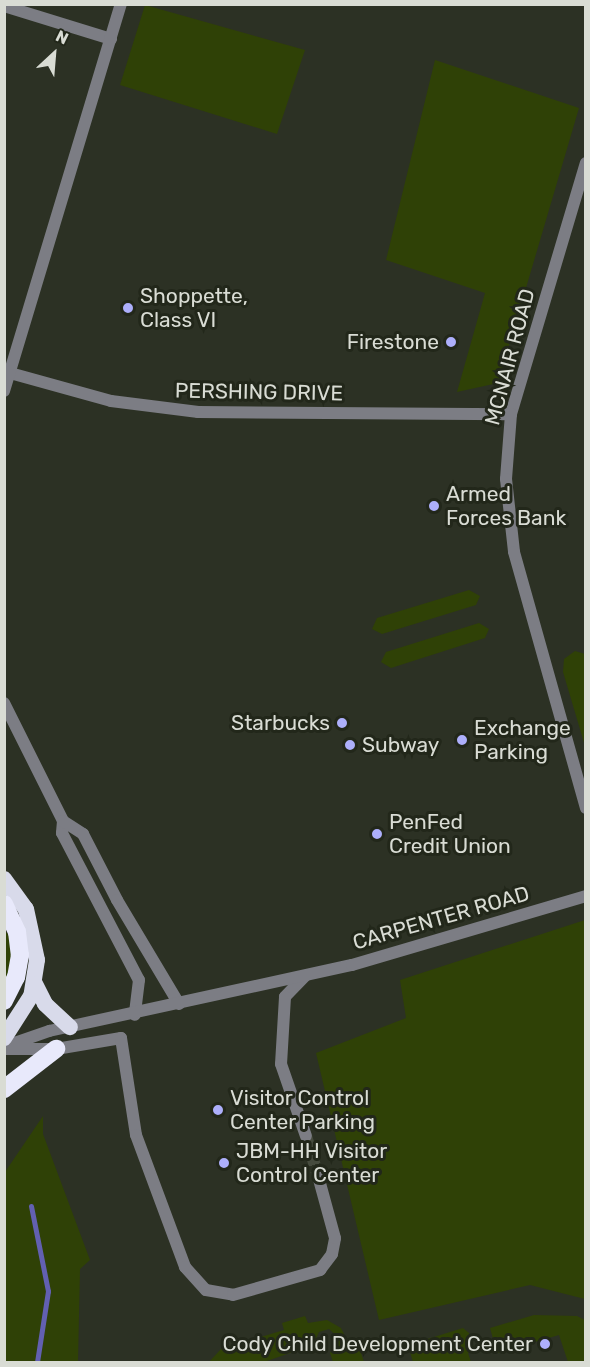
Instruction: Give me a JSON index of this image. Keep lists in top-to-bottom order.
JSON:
{
  "streets": {
    "street": ["MCNAIR ROAD", "PERSHING DRIVE", "CARPENTER ROAD"]
  },
  "crossings": [
    ["MCNAIR ROAD", "PERSHING DRIVE"]
  ],
  "places": [
    "Shoppette, Class VI",
    "Firestone",
    "Armed Forces Bank",
    "Starbucks",
    "Exchange Parking",
    "Subway",
    "PenFed Credit Union",
    "Visitor Control Center Parking",
    "JBM-HH Visitor Control Center",
    "Cody Child Development Center"
  ],
  "north": "top right"
}
